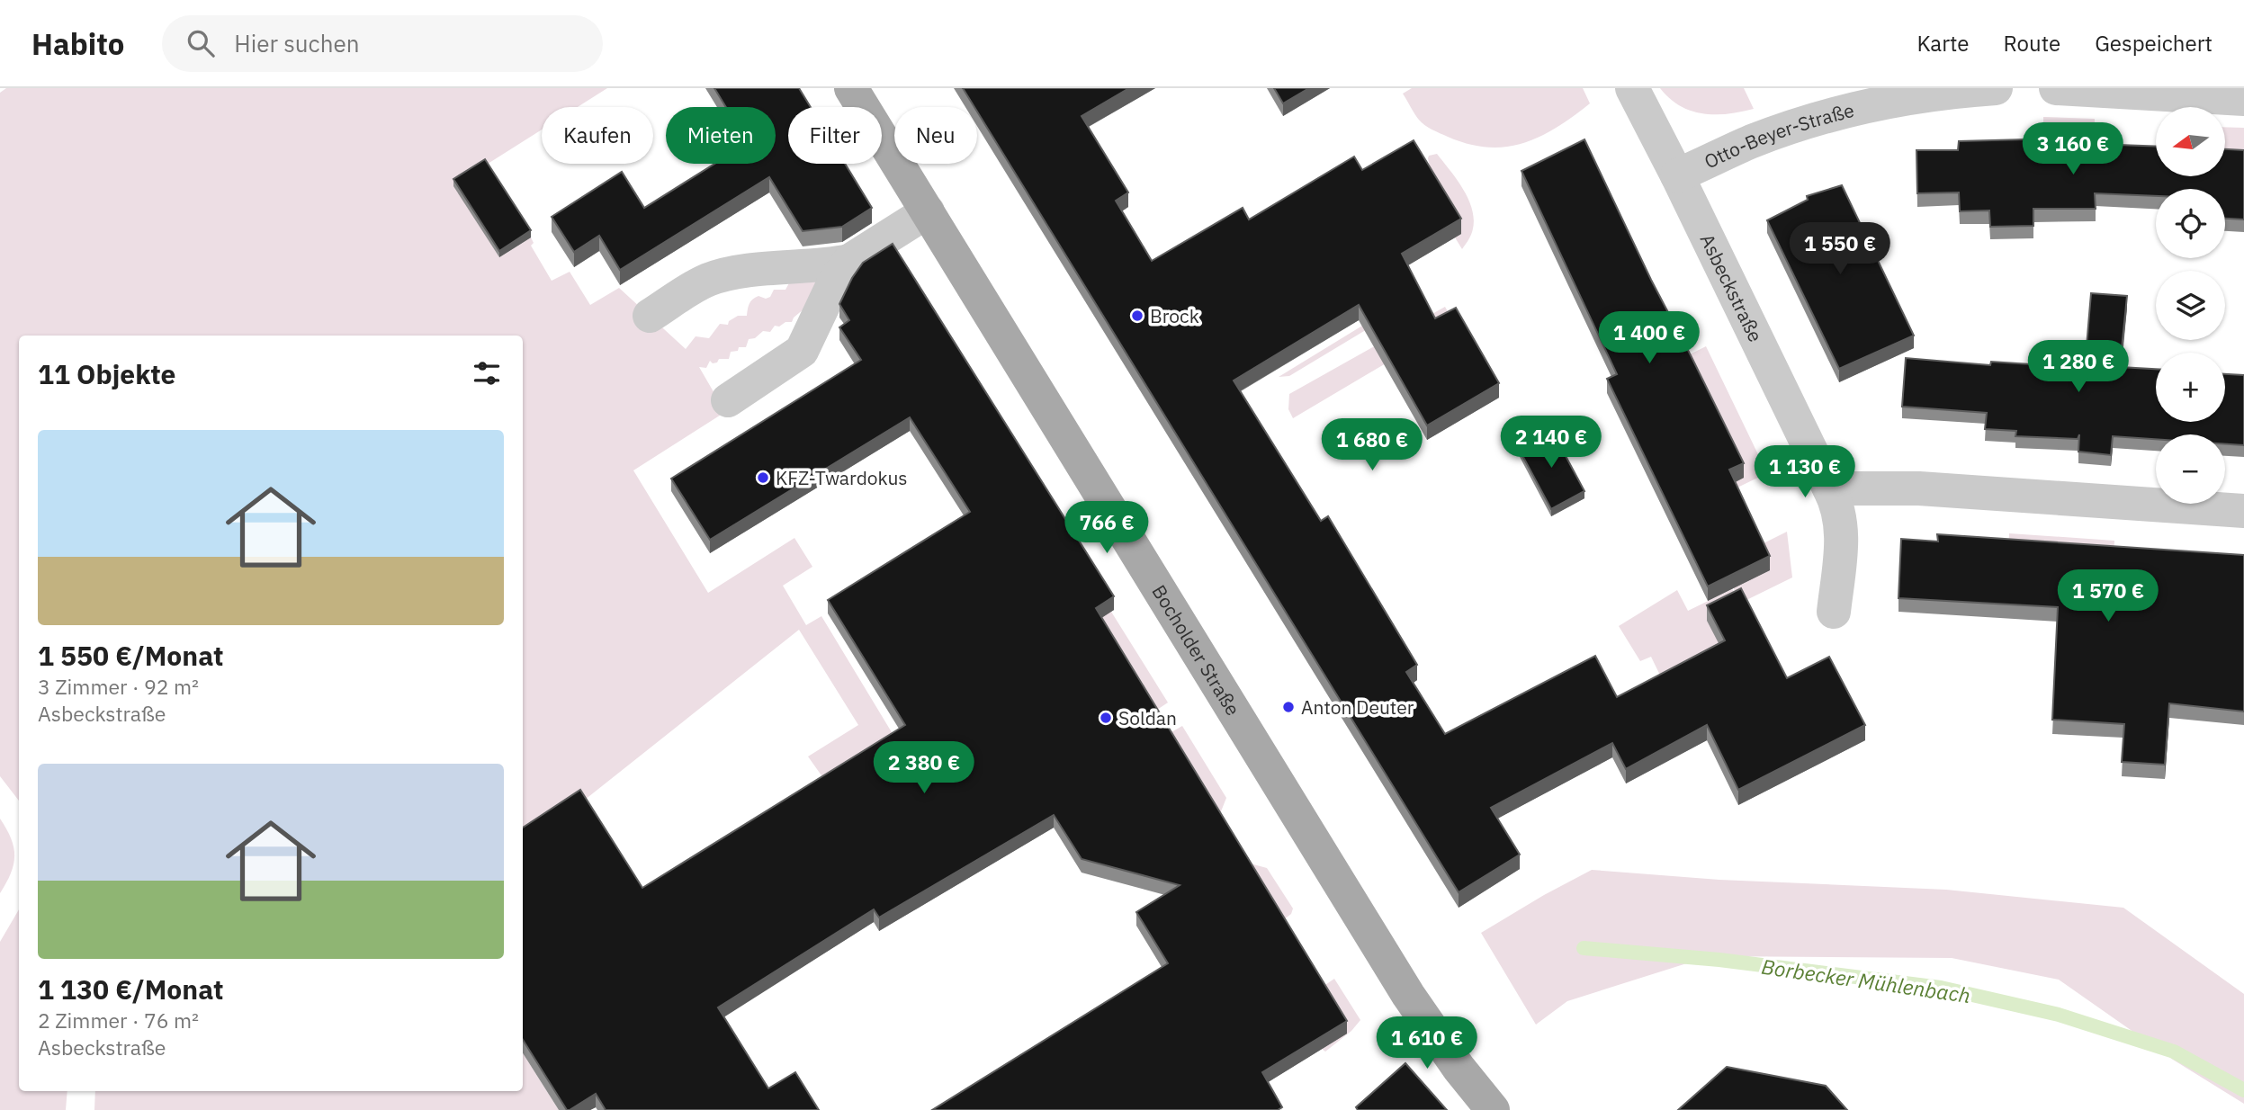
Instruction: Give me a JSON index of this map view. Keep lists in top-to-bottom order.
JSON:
{
  "streets": {
    "main road": ["Bocholder Straße"],
    "street": ["Otto-Beyer-Straße", "Asbeckstraße"]
  },
  "crossings": [
    ["Otto-Beyer-Straße", "Asbeckstraße"]
  ],
  "water": ["Borbecker Mühlenbach"],
  "places": [
    "Brock",
    "KFZ-Twardokus",
    "Anton Deuter",
    "Soldan"
  ],
  "north": "left",
  "page": {
    "header": "Habito",
    "search": "Hier suchen",
    "nav": ["Karte", "Route", "Gespeichert"],
    "map_buttons": ["+", "−"],
    "chip": [
      "Kaufen",
      "Mieten",
      "Filter",
      "Neu"
    ],
    "price": [
      "3 160 €",
      "1 550 €",
      "1 400 €",
      "1 280 €",
      "2 140 €",
      "1 680 €",
      "1 130 €",
      "766 €",
      "1 570 €",
      "2 380 €",
      "1 610 €"
    ],
    "heading": "11 Objekte",
    "list": [
      {
        "name": "1 550 €/Monat",
        "note": "3 Zimmer · 92 m² · Asbeckstraße"
      },
      {
        "name": "1 130 €/Monat",
        "note": "2 Zimmer · 76 m² · Asbeckstraße"
      }
    ]
  }
}
